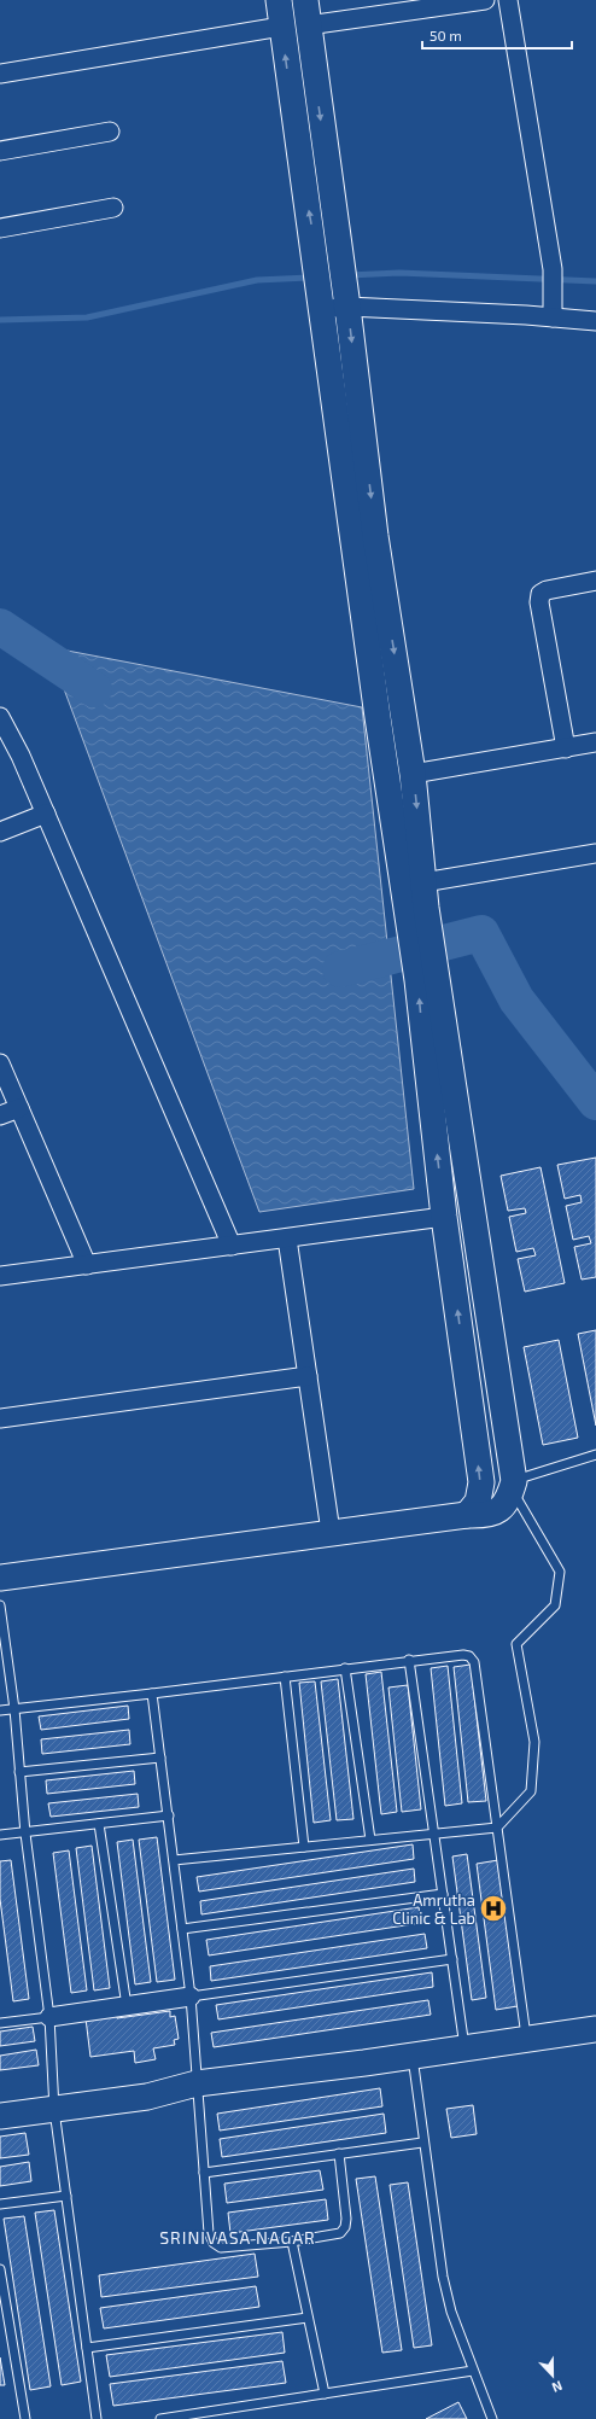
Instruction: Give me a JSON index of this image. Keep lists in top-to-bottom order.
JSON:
{
  "districts": ["SRINIVASA NAGAR"],
  "places": {
    "hospital": ["Amrutha Clinic & Lab"]
  },
  "scale_bar": "50 m",
  "north": "bottom"
}
